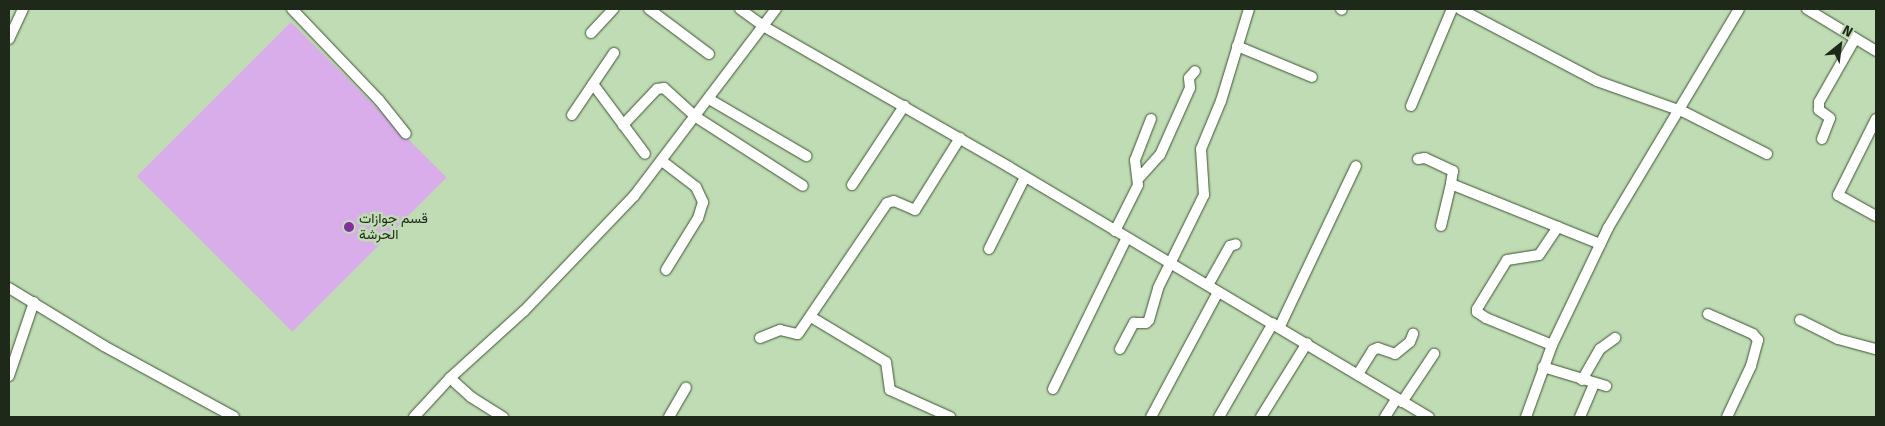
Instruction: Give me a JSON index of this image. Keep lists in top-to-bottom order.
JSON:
{
  "places": ["قسم جوازات الحرشة"],
  "north": "top right"
}
